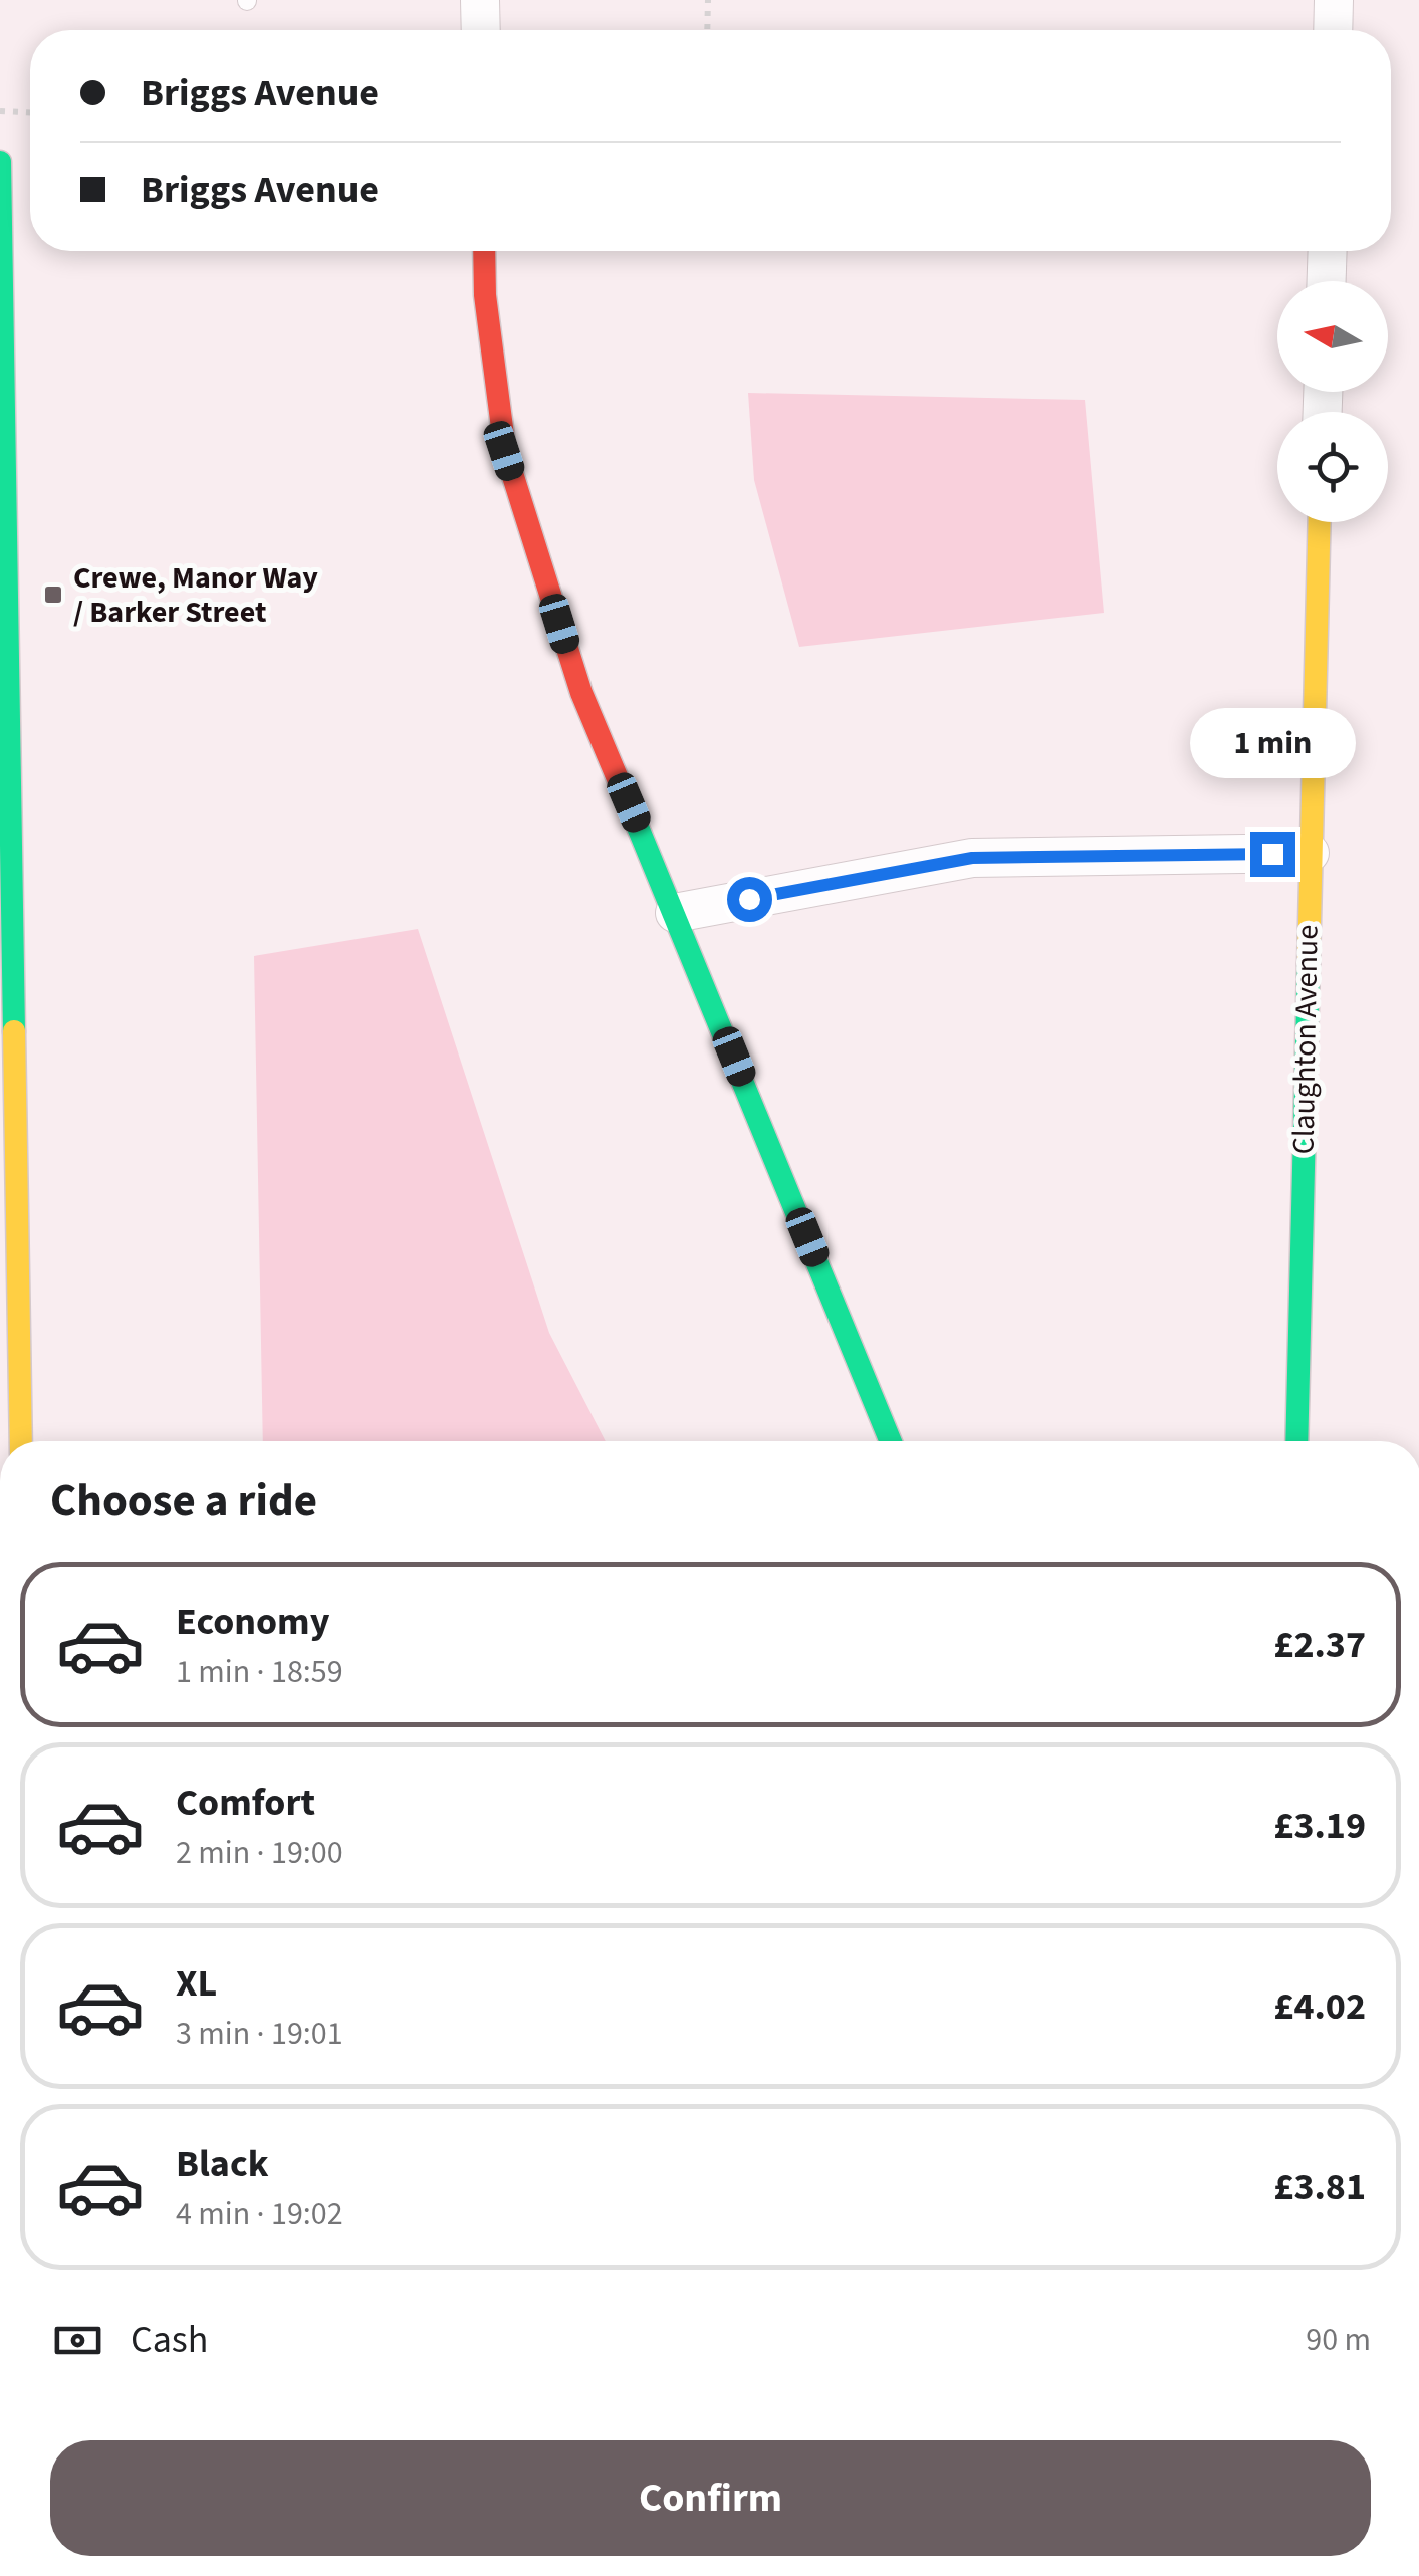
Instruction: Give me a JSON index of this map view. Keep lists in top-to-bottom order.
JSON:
{
  "streets": {
    "street": ["Claughton Avenue"]
  },
  "places": {
    "transit": ["Crewe, Manor Way / Barker Street"]
  },
  "north": "left",
  "page": {
    "banner": ["Briggs Avenue", "Briggs Avenue"],
    "bubble": "1 min",
    "heading": "Choose a ride",
    "list": [
      {
        "name": "Economy",
        "note": "1 min · 18:59",
        "value": "£2.37"
      },
      {
        "name": "Comfort",
        "note": "2 min · 19:00",
        "value": "£3.19"
      },
      {
        "name": "XL",
        "note": "3 min · 19:01",
        "value": "£4.02"
      },
      {
        "name": "Black",
        "note": "4 min · 19:02",
        "value": "£3.81"
      }
    ],
    "pay": ["Cash", "90 m"],
    "buttons": "Confirm"
  }
}
